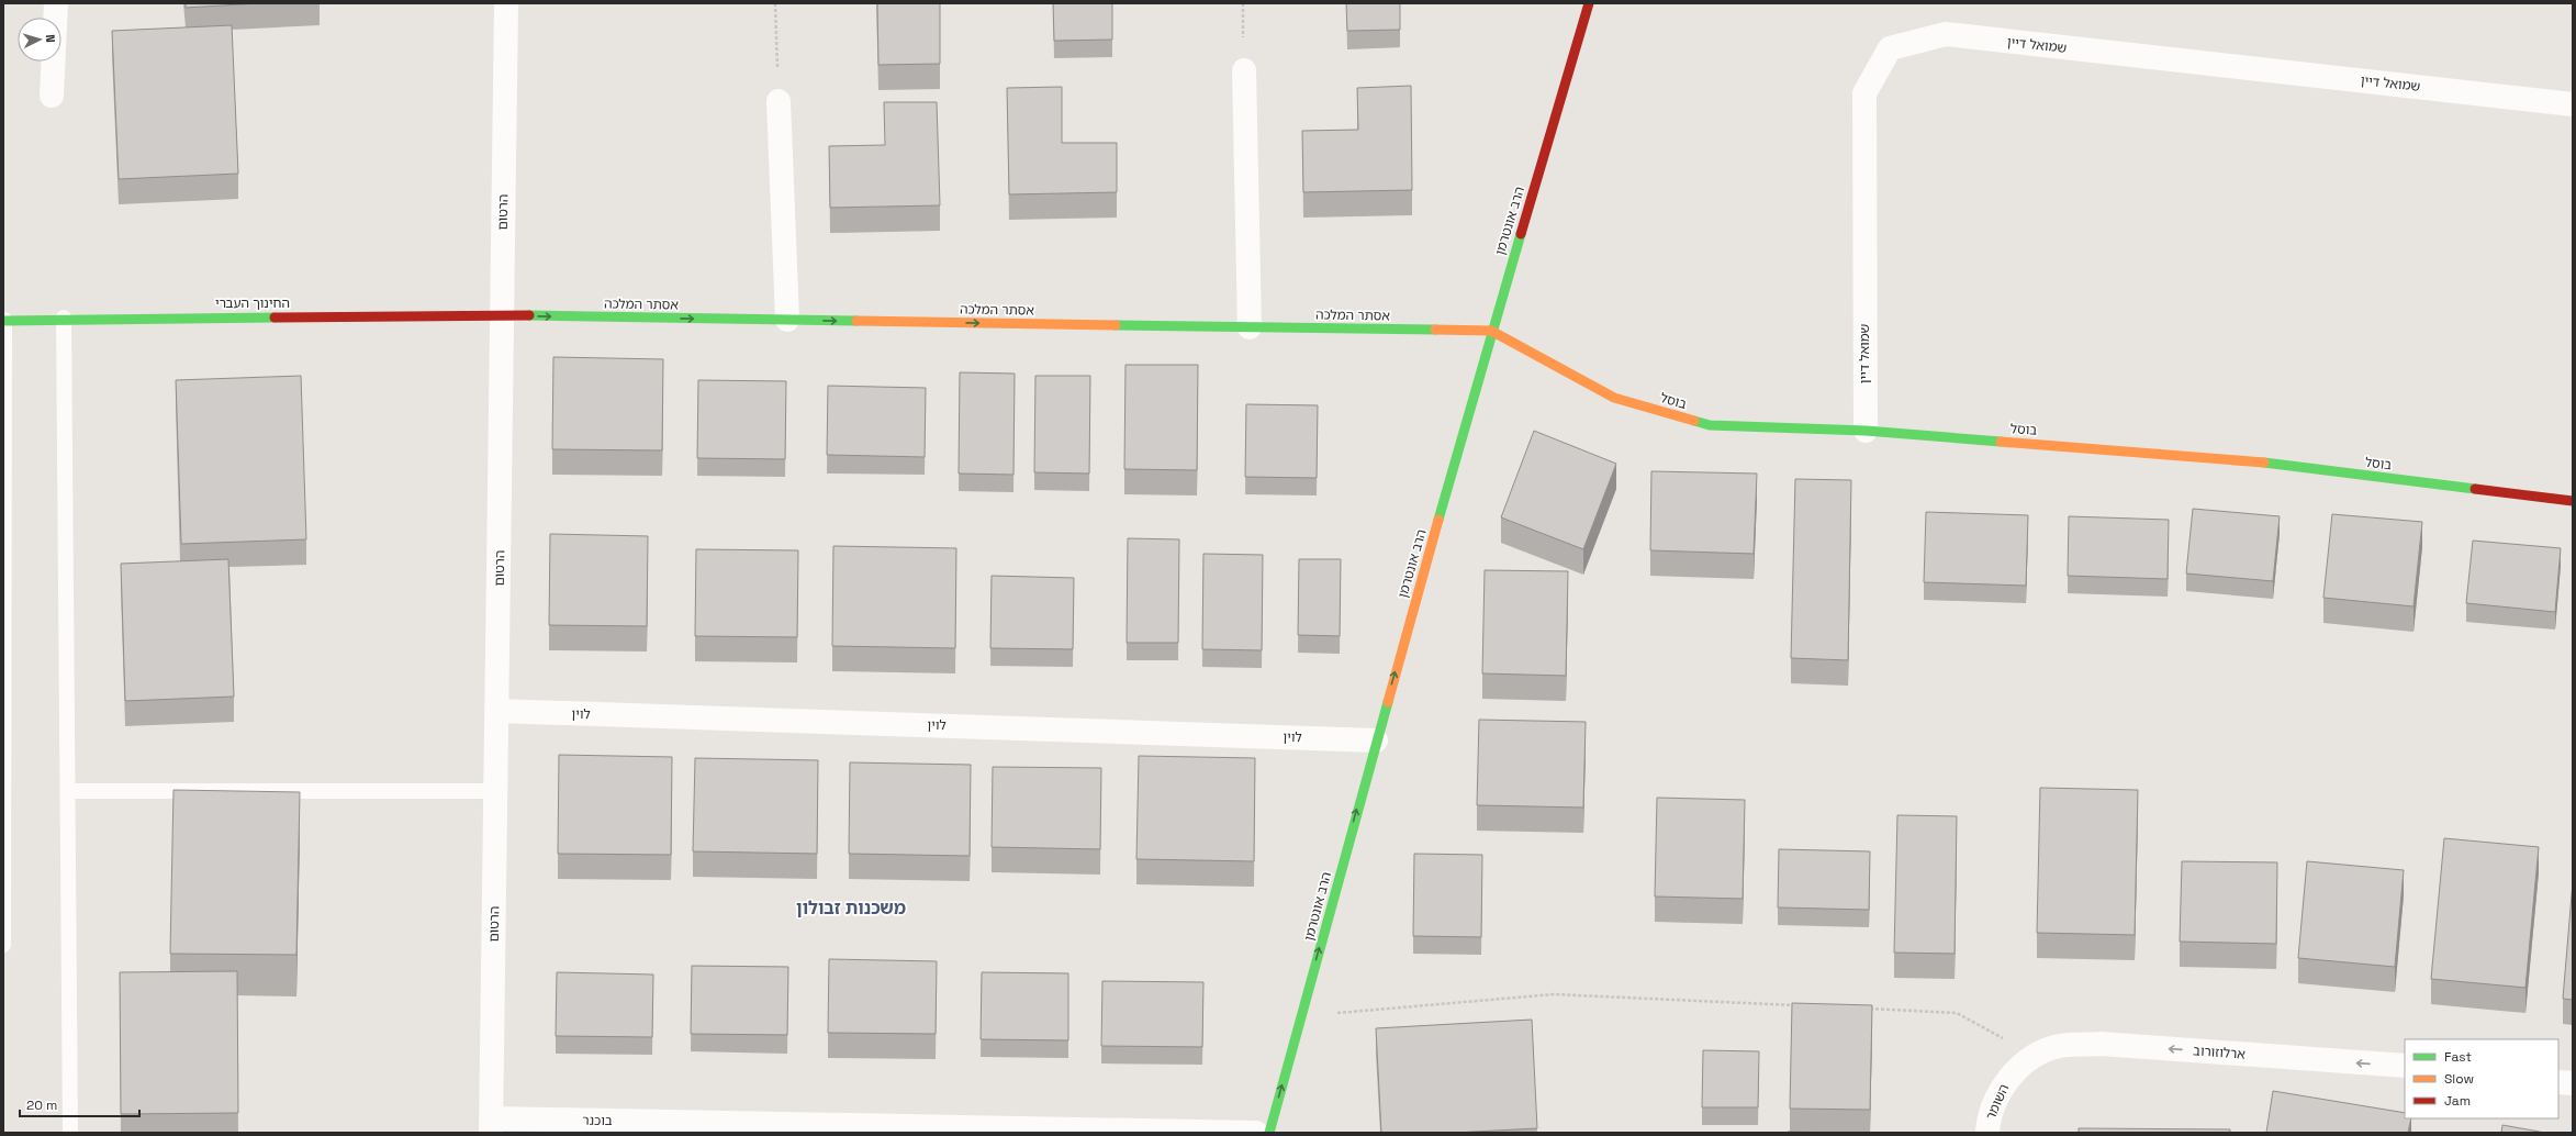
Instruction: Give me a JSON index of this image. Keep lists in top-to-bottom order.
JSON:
{
  "streets": {
    "street": [
      "שמואל דיין",
      "הרטום",
      "הרב אונטרמן",
      "החינוך העברי",
      "אסתר המלכה",
      "בוסל",
      "לוין",
      "ארלוזורוב",
      "השומר",
      "בוכנר"
    ]
  },
  "crossings": [
    ["שמואל דיין", "בוסל"],
    ["הרטום", "החינוך העברי"],
    ["הרטום", "אסתר המלכה"],
    ["הרטום", "לוין"],
    ["הרטום", "בוכנר"],
    ["הרב אונטרמן", "אסתר המלכה"],
    ["הרב אונטרמן", "בוסל"],
    ["הרב אונטרמן", "לוין"],
    ["החינוך העברי", "אסתר המלכה"],
    ["אסתר המלכה", "בוסל"],
    ["ארלוזורוב", "השומר"]
  ],
  "one_way": ["הרב אונטרמן", "אסתר המלכה", "ארלוזורוב"],
  "districts": ["משכנות זבולון"],
  "legend": ["Fast", "Slow", "Jam"],
  "scale_bar": "20 m",
  "north": "right"
}
